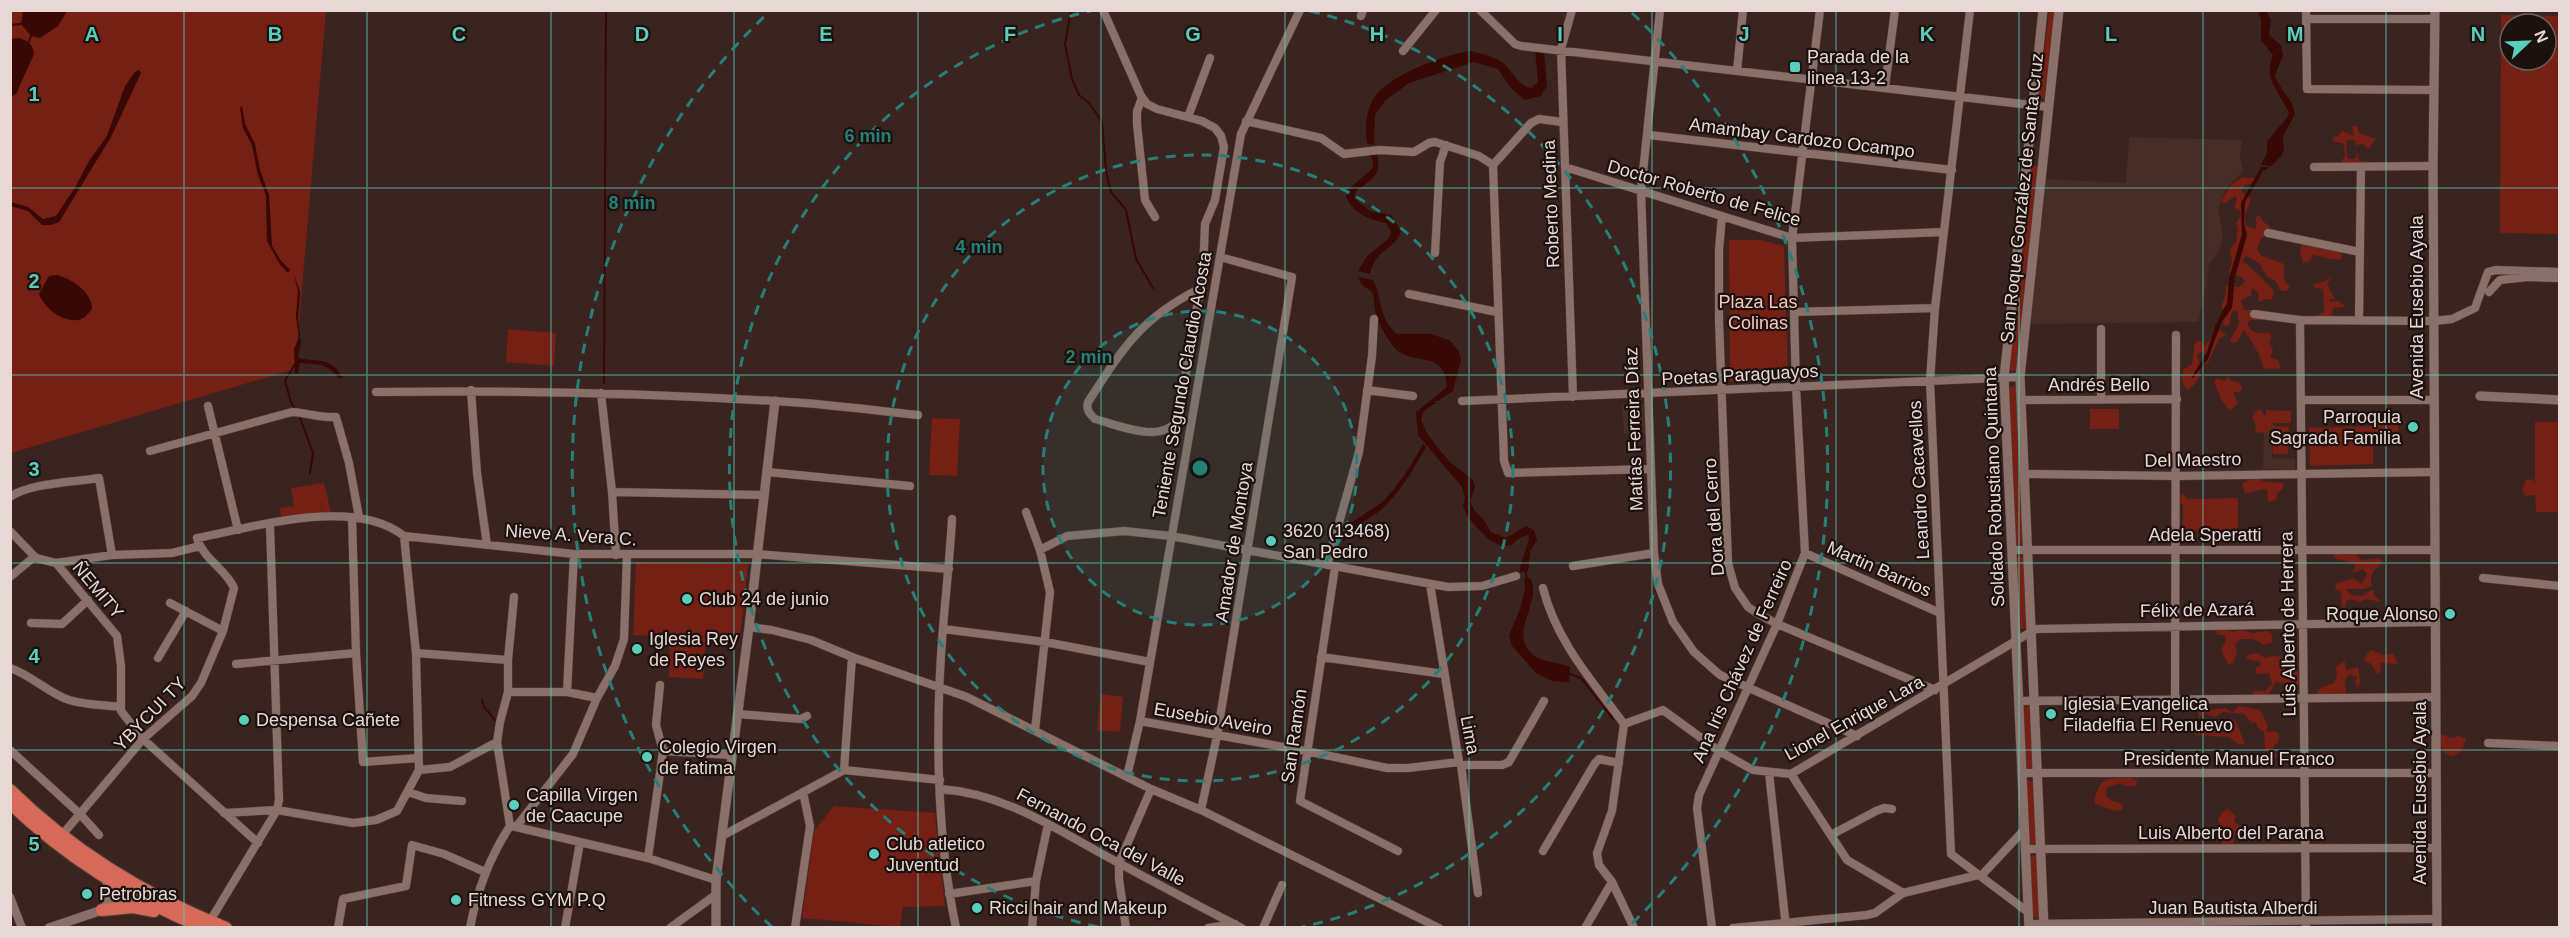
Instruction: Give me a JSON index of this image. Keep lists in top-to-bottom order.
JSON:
{
  "streets": {
    "street": [
      "Amambay Cardozo Ocampo",
      "Doctor Roberto de Felice",
      "San Roque González de Santa Cruz",
      "Roberto Medina",
      "Avenida Eusebio Ayala",
      "Poetas Paraguayos",
      "Teniente Segundo Claudio Acosta",
      "Andrés Bello",
      "Matías Ferreira Díaz",
      "Del Maestro",
      "Leandro Cacavellos",
      "Soldado Robustiano Quintana",
      "Dora del Cerro",
      "Nieve A. Vera C.",
      "Adela Speratti",
      "Amador de Montoya",
      "Martin Barrios",
      "ÑEMITY",
      "Félix de Azará",
      "Luis Alberto de Herrera",
      "Ana Iris Chávez de Ferreiro",
      "YBYCUI TY",
      "Lionel Enrique Lara",
      "Eusebio Aveiro",
      "Lima",
      "San Ramón",
      "Presidente Manuel Franco",
      "Luis Alberto del Parana",
      "Fernando Oca del Valle",
      "Juan Bautista Alberdi"
    ]
  },
  "crossings": [
    ["Amambay Cardozo Ocampo", "Matías Ferreira Díaz"],
    ["Amambay Cardozo Ocampo", "Leandro Cacavellos"],
    ["Amambay Cardozo Ocampo", "Ana Iris Chávez de Ferreiro"],
    ["Doctor Roberto de Felice", "Roberto Medina"],
    ["Doctor Roberto de Felice", "Matías Ferreira Díaz"],
    ["Doctor Roberto de Felice", "Leandro Cacavellos"],
    ["Doctor Roberto de Felice", "Dora del Cerro"],
    ["Doctor Roberto de Felice", "Ana Iris Chávez de Ferreiro"],
    ["San Roque González de Santa Cruz", "Poetas Paraguayos"],
    ["San Roque González de Santa Cruz", "Andrés Bello"],
    ["San Roque González de Santa Cruz", "Del Maestro"],
    ["San Roque González de Santa Cruz", "Adela Speratti"],
    ["San Roque González de Santa Cruz", "Félix de Azará"],
    ["San Roque González de Santa Cruz", "Lionel Enrique Lara"],
    ["San Roque González de Santa Cruz", "Presidente Manuel Franco"],
    ["San Roque González de Santa Cruz", "Luis Alberto del Parana"],
    ["San Roque González de Santa Cruz", "Juan Bautista Alberdi"],
    ["Roberto Medina", "Poetas Paraguayos"],
    ["Avenida Eusebio Ayala", "Del Maestro"],
    ["Avenida Eusebio Ayala", "Adela Speratti"],
    ["Avenida Eusebio Ayala", "Félix de Azará"],
    ["Avenida Eusebio Ayala", "Presidente Manuel Franco"],
    ["Avenida Eusebio Ayala", "Luis Alberto del Parana"],
    ["Avenida Eusebio Ayala", "Juan Bautista Alberdi"],
    ["Poetas Paraguayos", "Matías Ferreira Díaz"],
    ["Poetas Paraguayos", "Leandro Cacavellos"],
    ["Poetas Paraguayos", "Soldado Robustiano Quintana"],
    ["Poetas Paraguayos", "Dora del Cerro"],
    ["Poetas Paraguayos", "Ana Iris Chávez de Ferreiro"],
    ["Teniente Segundo Claudio Acosta", "Amador de Montoya"],
    ["Teniente Segundo Claudio Acosta", "Eusebio Aveiro"],
    ["Matías Ferreira Díaz", "Ana Iris Chávez de Ferreiro"],
    ["Matías Ferreira Díaz", "Lionel Enrique Lara"],
    ["Del Maestro", "Luis Alberto de Herrera"],
    ["Leandro Cacavellos", "Soldado Robustiano Quintana"],
    ["Leandro Cacavellos", "Dora del Cerro"],
    ["Leandro Cacavellos", "Martin Barrios"],
    ["Leandro Cacavellos", "Lionel Enrique Lara"],
    ["Soldado Robustiano Quintana", "Adela Speratti"],
    ["Soldado Robustiano Quintana", "Lionel Enrique Lara"],
    ["Soldado Robustiano Quintana", "Presidente Manuel Franco"],
    ["Soldado Robustiano Quintana", "Luis Alberto del Parana"],
    ["Soldado Robustiano Quintana", "Juan Bautista Alberdi"],
    ["Dora del Cerro", "Ana Iris Chávez de Ferreiro"],
    ["Dora del Cerro", "Lionel Enrique Lara"],
    ["Nieve A. Vera C.", "ÑEMITY"],
    ["Nieve A. Vera C.", "YBYCUI TY"],
    ["Adela Speratti", "Luis Alberto de Herrera"],
    ["Amador de Montoya", "Eusebio Aveiro"],
    ["Martin Barrios", "Ana Iris Chávez de Ferreiro"],
    ["Félix de Azará", "Luis Alberto de Herrera"],
    ["Félix de Azará", "Lionel Enrique Lara"],
    ["Luis Alberto de Herrera", "Presidente Manuel Franco"],
    ["Luis Alberto de Herrera", "Luis Alberto del Parana"],
    ["Luis Alberto de Herrera", "Juan Bautista Alberdi"],
    ["Ana Iris Chávez de Ferreiro", "Lionel Enrique Lara"],
    ["Eusebio Aveiro", "Lima"],
    ["Eusebio Aveiro", "San Ramón"]
  ],
  "parks": ["Plaza Las Colinas"],
  "places": {
    "transit": ["Parada de la linea 13-2"],
    "other": [
      "Parroquia Sagrada Familia",
      "3620 (13468) San Pedro",
      "Club 24 de junio",
      "Roque Alonso",
      "Iglesia Rey de Reyes",
      "Iglesia Evangelica Filadelfia El Renuevo",
      "Despensa Cañete",
      "Colegio Virgen de fatima",
      "Capilla Virgen de Caacupe",
      "Club atletico Juventud",
      "Petrobras",
      "Fitness GYM P.Q",
      "Ricci hair and Makeup"
    ]
  },
  "north": "top right",
  "grid": {
    "columns": [
      "A",
      "B",
      "C",
      "D",
      "E",
      "F",
      "G",
      "H",
      "I",
      "J",
      "K",
      "L",
      "M",
      "N"
    ],
    "rows": [
      "1",
      "2",
      "3",
      "4",
      "5"
    ]
  },
  "rings": [
    "6 min",
    "8 min",
    "4 min",
    "2 min"
  ]
}
